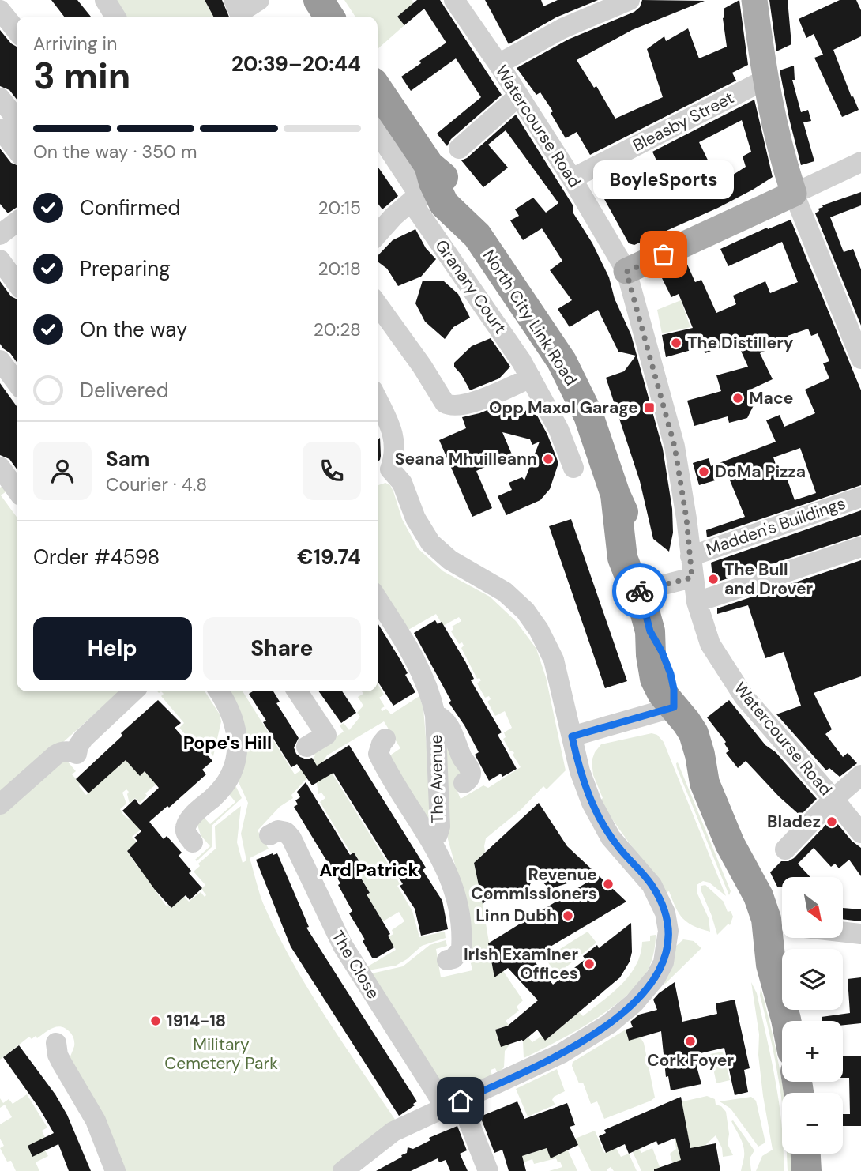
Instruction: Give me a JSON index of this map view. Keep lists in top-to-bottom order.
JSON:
{
  "streets": {
    "highway": ["North City Link Road"],
    "street": [
      "Bleasby Street",
      "Watercourse Road",
      "Granary Court",
      "Madden's Buildings",
      "The Avenue",
      "The Close"
    ]
  },
  "crossings": [
    ["Bleasby Street", "Watercourse Road"],
    ["Watercourse Road", "Madden's Buildings"],
    ["Granary Court", "North City Link Road"]
  ],
  "districts": ["Pope's Hill", "Ard Patrick"],
  "parks": ["Military Cemetery Park"],
  "places": {
    "other": [
      "BoyleSports",
      "The Distillery",
      "Mace",
      "Seana Mhuilleann",
      "DoMa Pizza",
      "The Bull and Drover",
      "Bladez",
      "Revenue Commissioners",
      "Linn Dubh",
      "Irish Examiner Offices",
      "1914-18",
      "Cork Foyer"
    ],
    "transit": ["Opp Maxol Garage"]
  },
  "north": "bottom right",
  "page": {
    "heading": ["3 min", "Arriving in", "20:39–20:44"],
    "panel": [
      "Sam",
      "Courier · 4.8",
      "Order #4598",
      "€19.74"
    ],
    "bar": "On the way · 350 m",
    "bubble": "BoyleSports",
    "list": [
      ["Confirmed", "20:15"],
      ["Preparing", "20:18"],
      ["On the way", "20:28"],
      "Delivered"
    ],
    "buttons": ["Help", "Share"],
    "map_buttons": ["+", "−"]
  }
}
